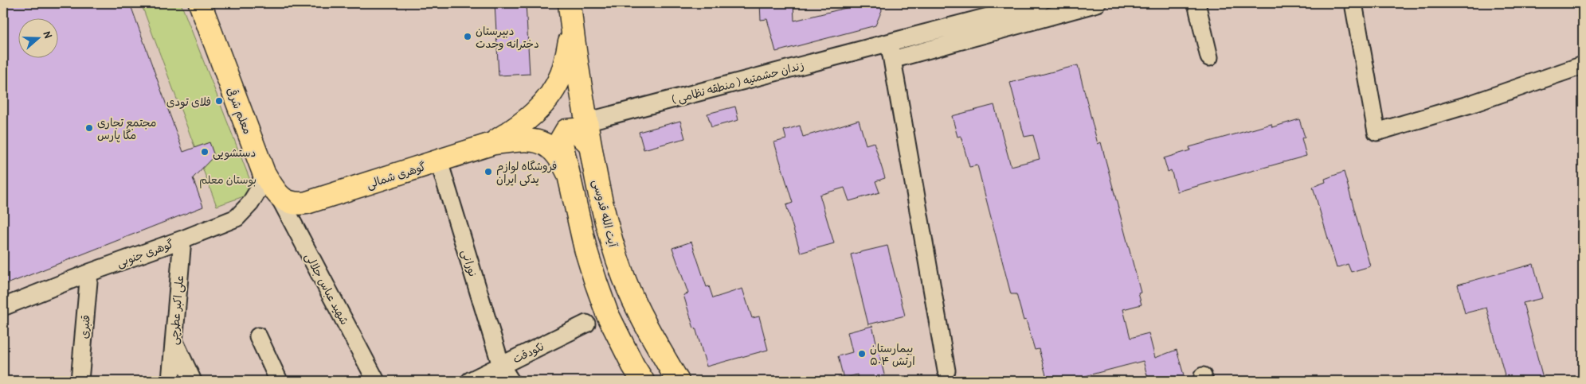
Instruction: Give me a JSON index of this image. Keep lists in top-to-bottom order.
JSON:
{
  "streets": {
    "main road": ["معلم شرقی", "گوهری شمالی", "آیت الله قدوسی"],
    "street": [
      "زندان حشمتیه ( منطقه نظامی )",
      "گوهری جنوبی",
      "نورانی",
      "شهید عباس جلالی",
      "علی اکبر عطرچی",
      "قنبری",
      "نکودقت"
    ]
  },
  "crossings": [
    ["زندان حشمتیه ( منطقه نظامی )", "آیت الله قدوسی"],
    ["معلم شرقی", "گوهری شمالی"],
    ["معلم شرقی", "گوهری جنوبی"],
    ["معلم شرقی", "شهید عباس جلالی"],
    ["گوهری شمالی", "آیت الله قدوسی"],
    ["گوهری شمالی", "نورانی"],
    ["گوهری شمالی", "شهید عباس جلالی"],
    ["گوهری جنوبی", "علی اکبر عطرچی"],
    ["گوهری جنوبی", "قنبری"],
    ["نورانی", "نکودقت"]
  ],
  "parks": ["بوستان معلم"],
  "places": [
    "دبیرستان دخترانه وحدت",
    "فلای تودی",
    "مجتمع تجاری مگا پارس",
    "دستشویی",
    "فروشگاه لوازم یدکی ایران",
    "بیمارستان ۵۰۴ ارتش"
  ],
  "north": "right"
}
